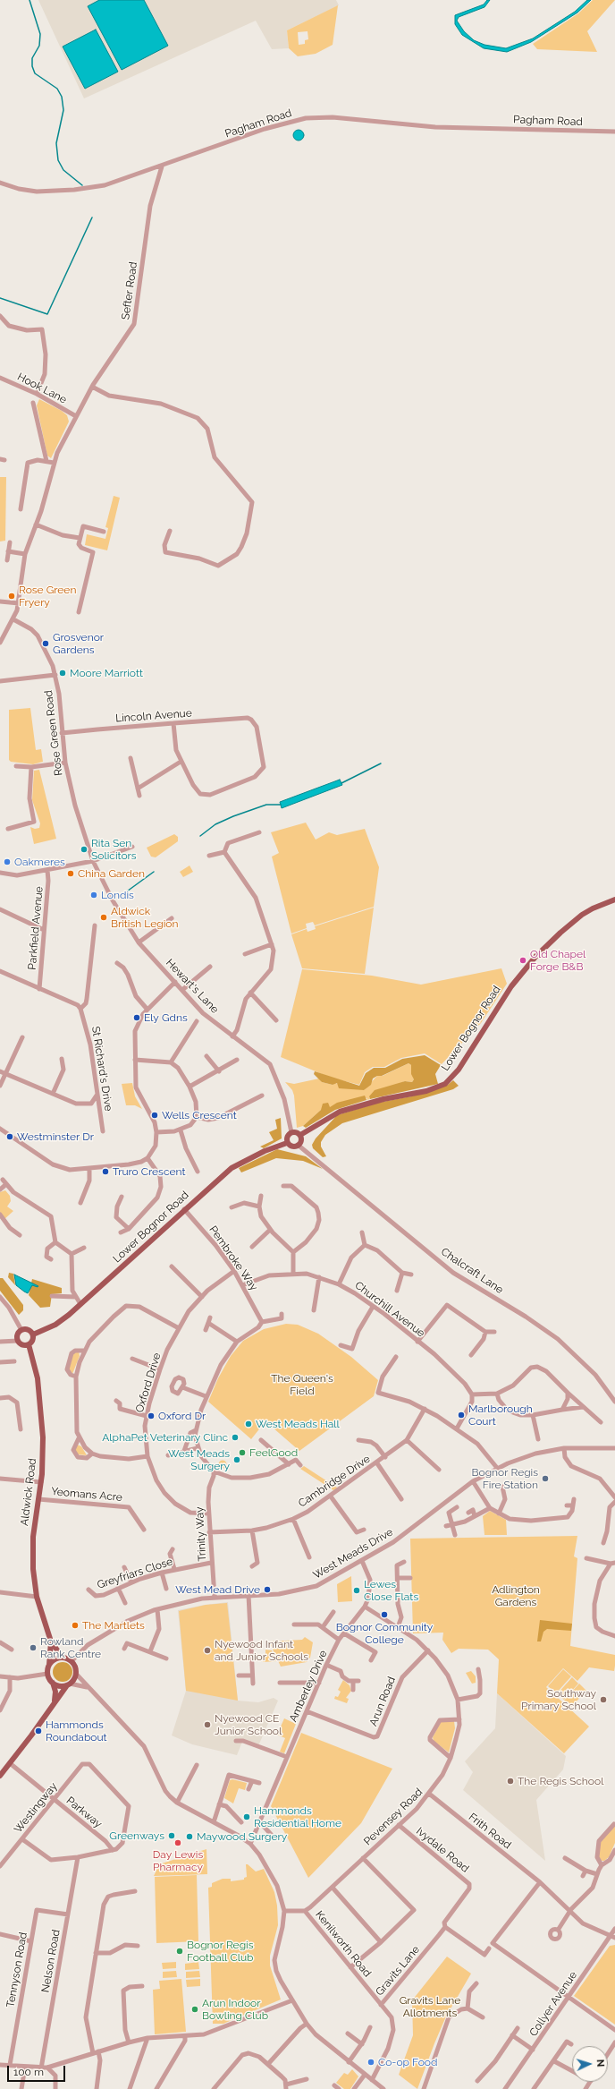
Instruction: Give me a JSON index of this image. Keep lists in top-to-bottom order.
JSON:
{
  "streets": {
    "main road": ["Lower Bognor Road", "Aldwick Road"],
    "street": [
      "Pagham Road",
      "Sefter Road",
      "Hook Lane",
      "Lincoln Avenue",
      "Rose Green Road",
      "Parkfield Avenue",
      "Hewart's Lane",
      "St Richard's Drive",
      "Pembroke Way",
      "Chalcraft Lane",
      "Churchill Avenue",
      "Oxford Drive",
      "Cambridge Drive",
      "Yeomans Acre",
      "Trinity Way",
      "West Meads Drive",
      "Greyfriars Close",
      "Amberley Drive",
      "Arun Road",
      "Westingway",
      "Parkway",
      "Pevensey Road",
      "Frith Road",
      "Ivydale Road",
      "Kenilworth Road",
      "Nelson Road",
      "Tennyson Road",
      "Gravits Lane",
      "Collyer Avenue"
    ]
  },
  "crossings": [
    ["Pagham Road", "Sefter Road"],
    ["Sefter Road", "Hook Lane"],
    ["Lincoln Avenue", "Rose Green Road"],
    ["Rose Green Road", "Hewart's Lane"],
    ["Hewart's Lane", "Lower Bognor Road"],
    ["Hewart's Lane", "Chalcraft Lane"],
    ["Lower Bognor Road", "Pembroke Way"],
    ["Lower Bognor Road", "Chalcraft Lane"],
    ["Lower Bognor Road", "Aldwick Road"],
    ["Pembroke Way", "Churchill Avenue"],
    ["Pembroke Way", "Oxford Drive"],
    ["Oxford Drive", "Trinity Way"],
    ["Cambridge Drive", "Trinity Way"],
    ["Aldwick Road", "Yeomans Acre"],
    ["Trinity Way", "West Meads Drive"],
    ["Trinity Way", "Greyfriars Close"],
    ["West Meads Drive", "Amberley Drive"],
    ["Amberley Drive", "Arun Road"],
    ["Amberley Drive", "Pevensey Road"],
    ["Arun Road", "Pevensey Road"],
    ["Westingway", "Parkway"],
    ["Pevensey Road", "Frith Road"],
    ["Pevensey Road", "Ivydale Road"],
    ["Pevensey Road", "Kenilworth Road"],
    ["Frith Road", "Collyer Avenue"],
    ["Ivydale Road", "Gravits Lane"],
    ["Kenilworth Road", "Gravits Lane"],
    ["Nelson Road", "Tennyson Road"]
  ],
  "parks": ["The Queen's Field", "Adlington Gardens", "Gravits Lane Allotments"],
  "places": [
    "Rose Green Fryery",
    "Grosvenor Gardens",
    "Moore Marriott",
    "Rita Sen Solicitors",
    "Oakmeres",
    "China Garden",
    "Londis",
    "Aldwick British Legion",
    "Old Chapel Forge B&B",
    "Ely Gdns",
    "Wells Crescent",
    "Westminster Dr",
    "Truro Crescent",
    "Marlborough Court",
    "Oxford Dr",
    "West Meads Hall",
    "AlphaPet Veterinary Clinc",
    "FeelGood",
    "West Meads Surgery",
    "Bognor Regis Fire Station",
    "West Mead Drive",
    "Lewes Close Flats",
    "Bognor Community College",
    "The Martlets",
    "Rowland Rank Centre",
    "Nyewood Infant and Junior Schools",
    "Southway Primary School",
    "Nyewood CE Junior School",
    "Hammonds Roundabout",
    "The Regis School",
    "Hammonds Residential Home",
    "Greenways",
    "Maywood Surgery",
    "Day Lewis Pharmacy",
    "Bognor Regis Football Club",
    "Arun Indoor Bowling Club",
    "Co-op Food"
  ],
  "scale_bar": "100 m",
  "north": "right"
}
